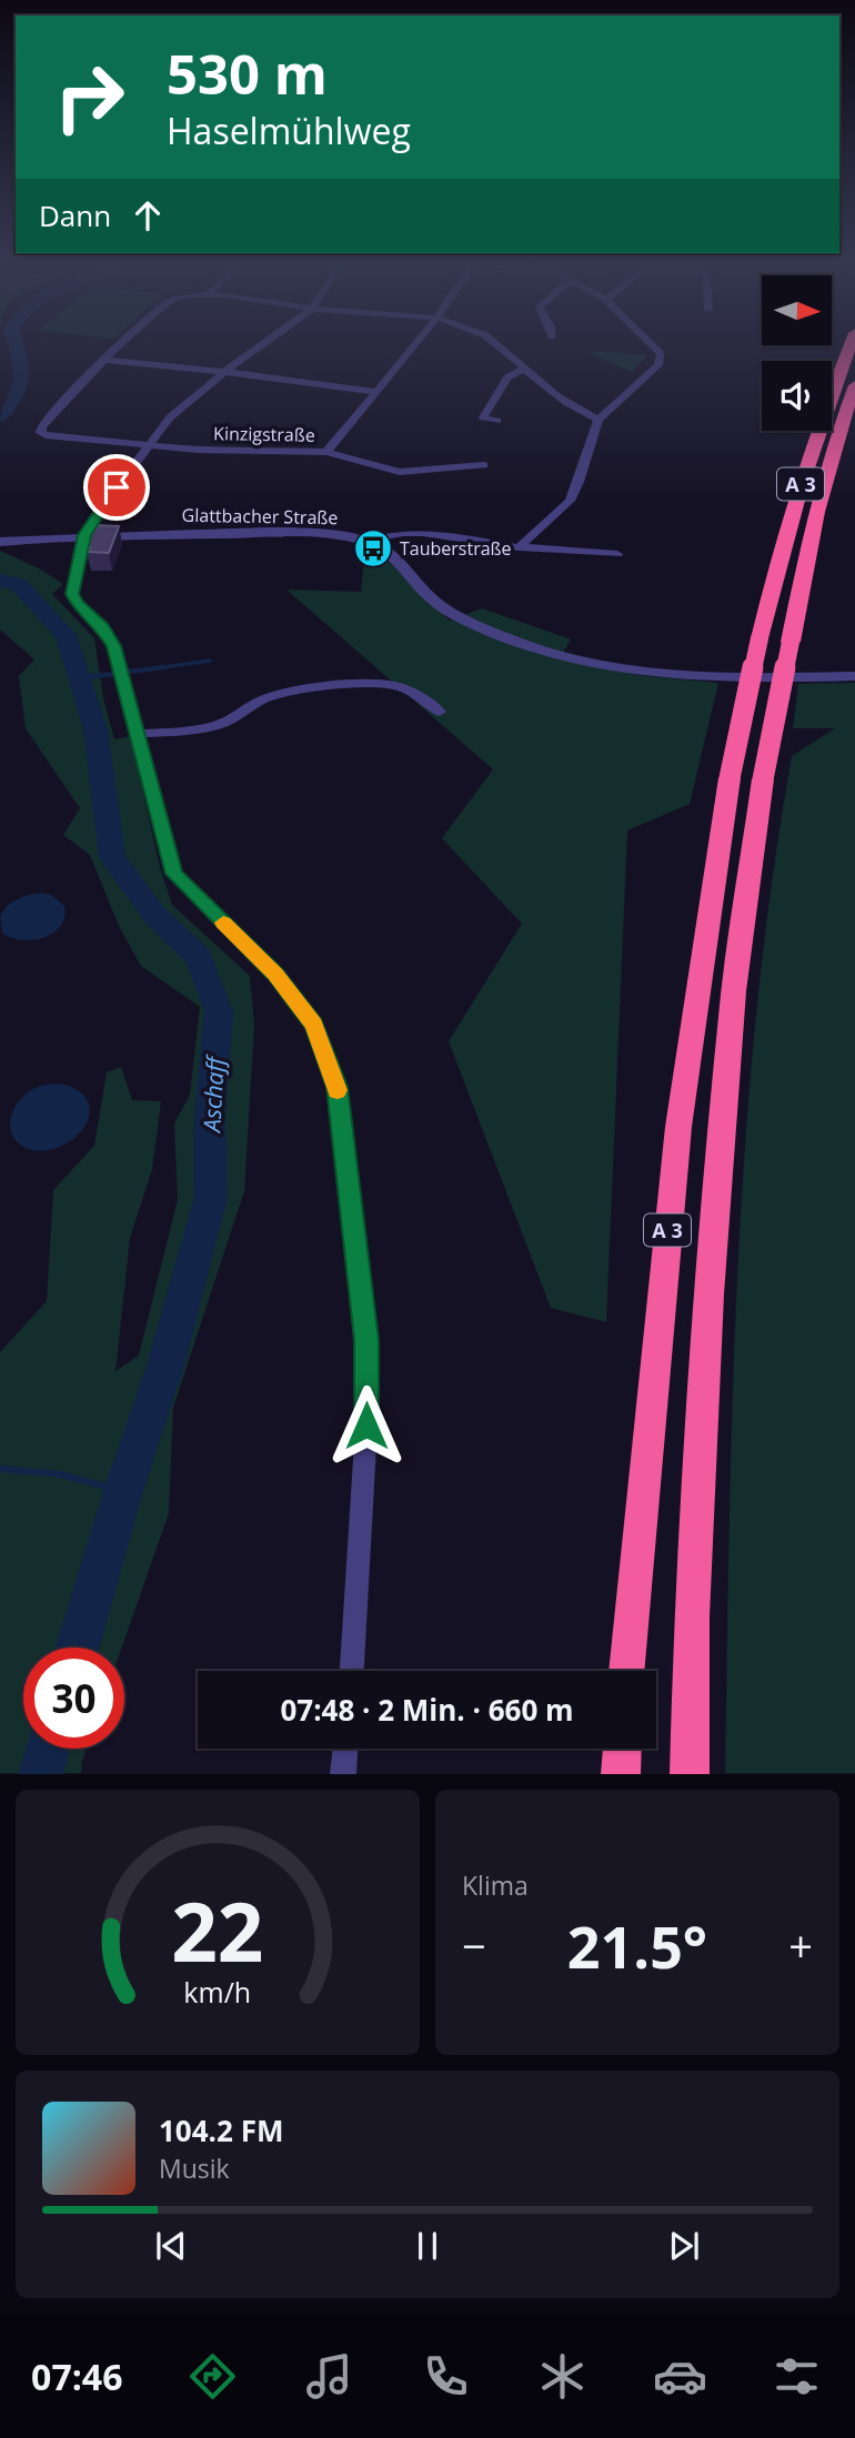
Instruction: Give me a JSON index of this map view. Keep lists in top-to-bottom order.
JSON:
{
  "streets": {
    "highway": ["A 3"],
    "street": ["Kinzigstraße", "Glattbacher Straße"]
  },
  "water": ["Aschaff"],
  "places": {
    "bus stop": ["Tauberstraße"]
  },
  "north": "right",
  "page": {
    "turn": ["530 m", "Haselmühlweg"],
    "then": "Dann",
    "limit": "30",
    "trip": "07:48 · 2 Min. · 660 m",
    "tile": "Klima",
    "heat": ["−", "21.5°", "+"],
    "song": ["104.2 FM", "Musik"],
    "tabs": "07:46",
    "gauge": ["22", "km/h"]
  }
}
